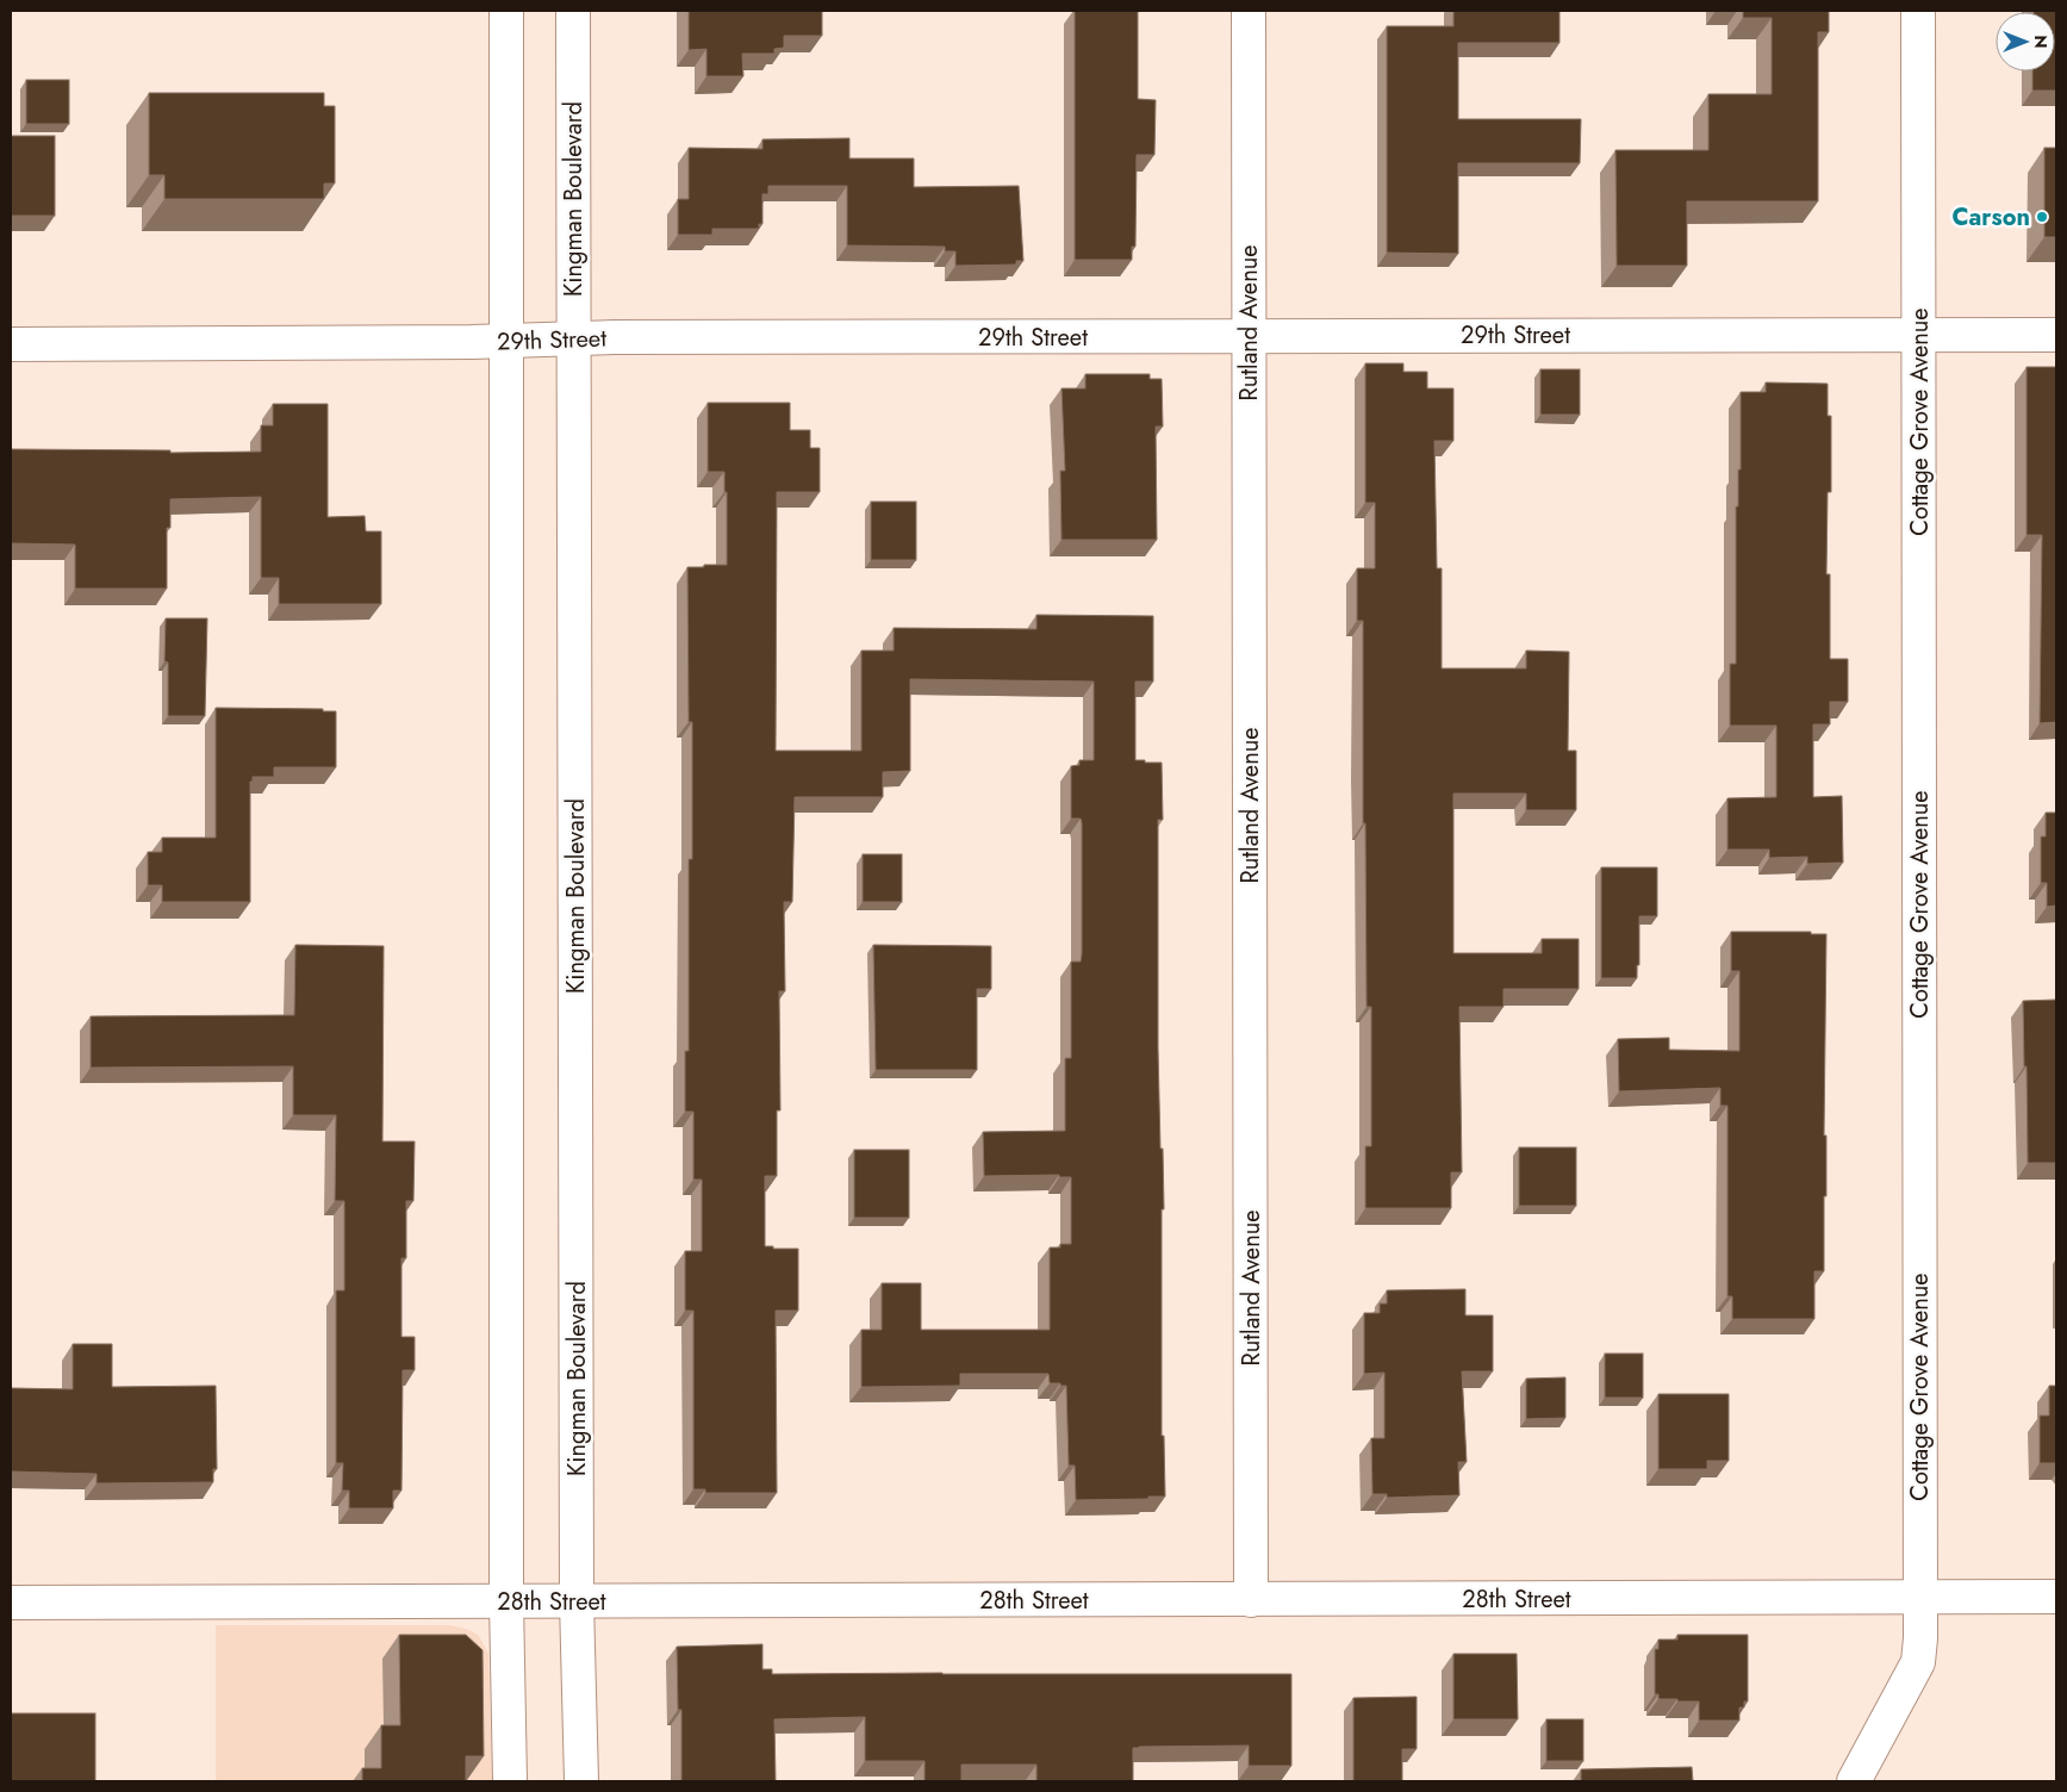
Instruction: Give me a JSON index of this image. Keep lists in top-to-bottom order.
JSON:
{
  "streets": {
    "street": [
      "Kingman Boulevard",
      "Rutland Avenue",
      "29th Street",
      "Cottage Grove Avenue",
      "28th Street"
    ]
  },
  "crossings": [
    ["Kingman Boulevard", "29th Street"],
    ["Kingman Boulevard", "28th Street"],
    ["Rutland Avenue", "29th Street"],
    ["Rutland Avenue", "28th Street"],
    ["29th Street", "Cottage Grove Avenue"],
    ["Cottage Grove Avenue", "28th Street"]
  ],
  "places": ["Carson"],
  "north": "right"
}
